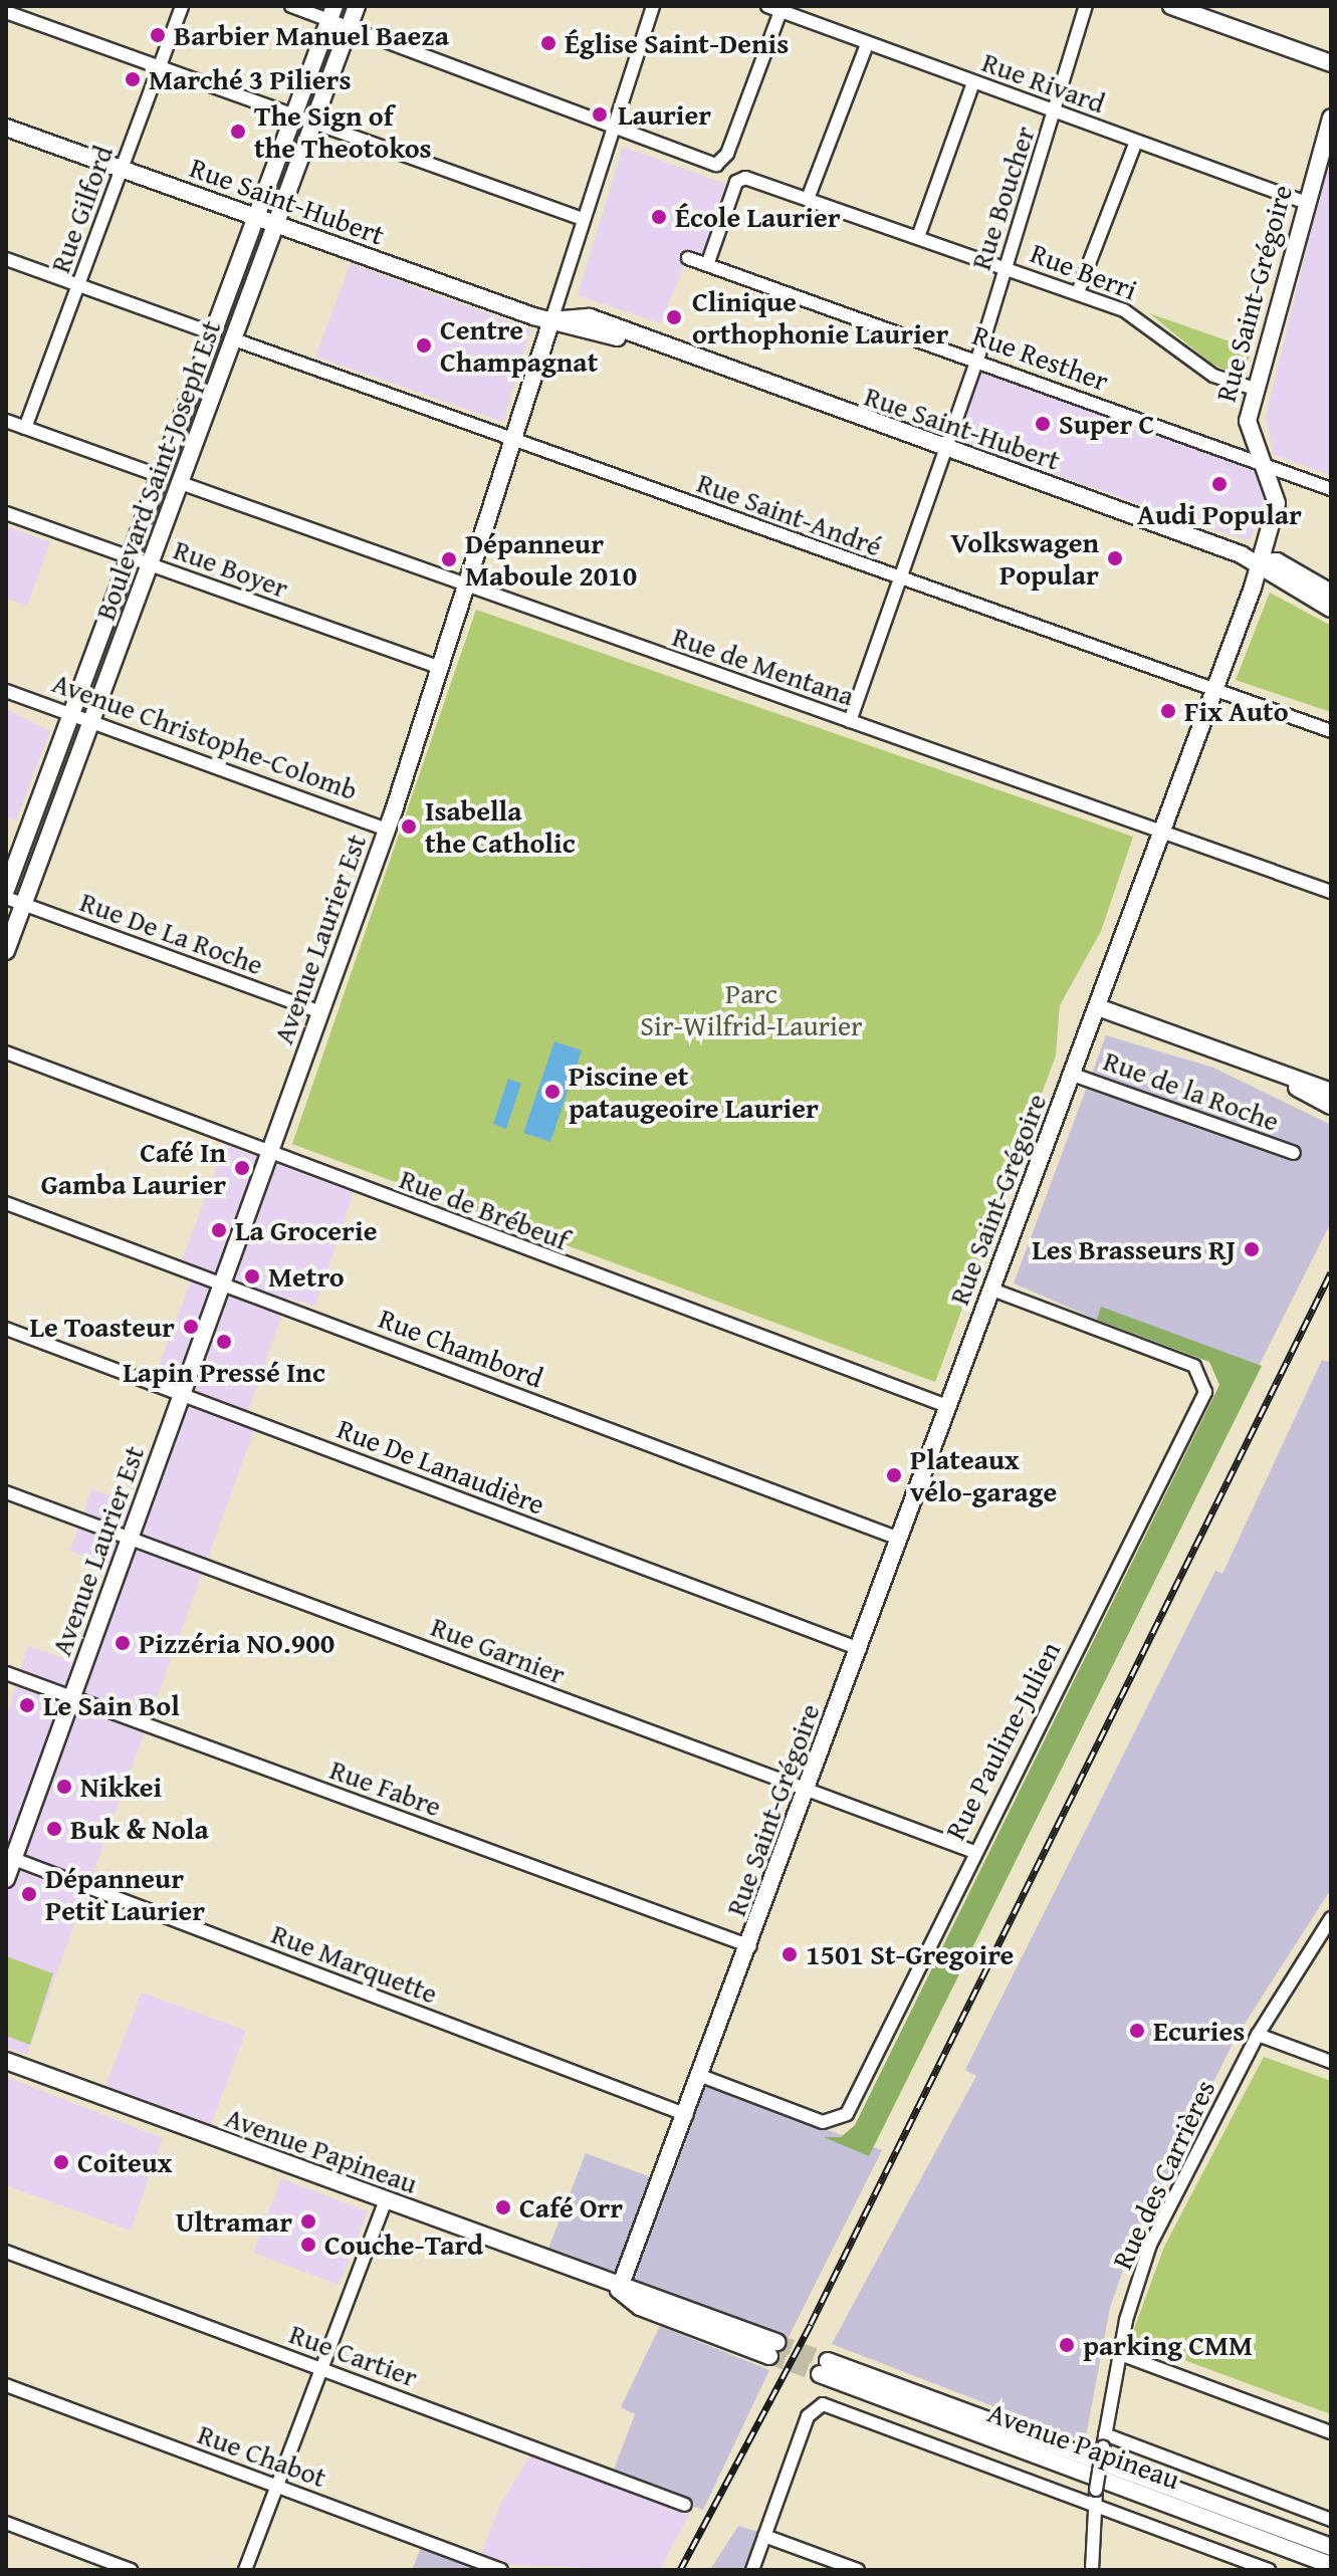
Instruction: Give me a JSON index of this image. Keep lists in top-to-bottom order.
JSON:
{
  "streets": {
    "street": [
      "Rue Rivard",
      "Rue Boucher",
      "Rue Saint-Hubert",
      "Rue Gilford",
      "Rue Berri",
      "Rue Saint-Grégoire",
      "Rue Resther",
      "Boulevard Saint-Joseph Est",
      "Rue Saint-André",
      "Rue Boyer",
      "Rue de Mentana",
      "Avenue Christophe-Colomb",
      "Rue De La Roche",
      "Avenue Laurier Est",
      "Rue de la Roche",
      "Rue de Brébeuf",
      "Rue Chambord",
      "Rue De Lanaudière",
      "Rue Garnier",
      "Rue Pauline-Julien",
      "Rue Fabre",
      "Rue Marquette",
      "Avenue Papineau",
      "Rue des Carrières",
      "Rue Cartier",
      "Rue Chabot"
    ]
  },
  "crossings": [
    ["Rue Rivard", "Rue Boucher"],
    ["Rue Rivard", "Rue Saint-Grégoire"],
    ["Rue Boucher", "Rue Saint-Hubert"],
    ["Rue Boucher", "Rue Berri"],
    ["Rue Boucher", "Rue Resther"],
    ["Rue Boucher", "Rue Saint-André"],
    ["Rue Boucher", "Rue de Mentana"],
    ["Rue Saint-Hubert", "Rue Gilford"],
    ["Rue Saint-Hubert", "Rue Saint-Grégoire"],
    ["Rue Saint-Hubert", "Boulevard Saint-Joseph Est"],
    ["Rue Saint-Hubert", "Avenue Laurier Est"],
    ["Rue Berri", "Rue Saint-Grégoire"],
    ["Rue Berri", "Rue Resther"],
    ["Rue Saint-Grégoire", "Rue Resther"],
    ["Rue Saint-Grégoire", "Rue Saint-André"],
    ["Rue Saint-Grégoire", "Rue de Mentana"],
    ["Rue Saint-Grégoire", "Rue de la Roche"],
    ["Rue Saint-Grégoire", "Rue de Brébeuf"],
    ["Rue Saint-Grégoire", "Rue Chambord"],
    ["Rue Saint-Grégoire", "Rue De Lanaudière"],
    ["Rue Saint-Grégoire", "Rue Garnier"],
    ["Rue Saint-Grégoire", "Rue Pauline-Julien"],
    ["Rue Saint-Grégoire", "Rue Fabre"],
    ["Rue Saint-Grégoire", "Rue Marquette"],
    ["Rue Saint-Grégoire", "Avenue Papineau"],
    ["Boulevard Saint-Joseph Est", "Rue Saint-André"],
    ["Boulevard Saint-Joseph Est", "Rue Boyer"],
    ["Boulevard Saint-Joseph Est", "Rue de Mentana"],
    ["Boulevard Saint-Joseph Est", "Avenue Christophe-Colomb"],
    ["Boulevard Saint-Joseph Est", "Rue De La Roche"],
    ["Rue Saint-André", "Avenue Laurier Est"],
    ["Rue Boyer", "Avenue Laurier Est"],
    ["Rue de Mentana", "Avenue Laurier Est"],
    ["Avenue Christophe-Colomb", "Avenue Laurier Est"],
    ["Rue De La Roche", "Avenue Laurier Est"],
    ["Avenue Laurier Est", "Rue de Brébeuf"],
    ["Avenue Laurier Est", "Rue Chambord"],
    ["Avenue Laurier Est", "Rue De Lanaudière"],
    ["Avenue Laurier Est", "Rue Garnier"],
    ["Avenue Laurier Est", "Rue Fabre"],
    ["Avenue Laurier Est", "Rue Marquette"],
    ["Rue Garnier", "Rue Pauline-Julien"],
    ["Avenue Papineau", "Rue des Carrières"]
  ],
  "parks": ["Parc Sir-Wilfrid-Laurier"],
  "places": [
    "Barbier Manuel Baeza",
    "Église Saint-Denis",
    "Marché 3 Piliers",
    "Laurier",
    "The Sign of the Theotokos",
    "École Laurier",
    "Clinique orthophonie Laurier",
    "Centre Champagnat",
    "Super C",
    "Audi Popular",
    "Volkswagen Popular",
    "Dépanneur Maboule 2010",
    "Fix Auto",
    "Isabella the Catholic",
    "Piscine et pataugeoire Laurier",
    "Café In Gamba Laurier",
    "La Grocerie",
    "Les Brasseurs RJ",
    "Metro",
    "Le Toasteur",
    "Lapin Pressé Inc",
    "Plateaux vélo-garage",
    "Pizzéria NO.900",
    "Le Sain Bol",
    "Nikkei",
    "Buk & Nola",
    "Dépanneur Petit Laurier",
    "1501 St-Gregoire",
    "Ecuries",
    "Coiteux",
    "Café Orr",
    "Ultramar",
    "Couche-Tard",
    "parking CMM"
  ]
}
